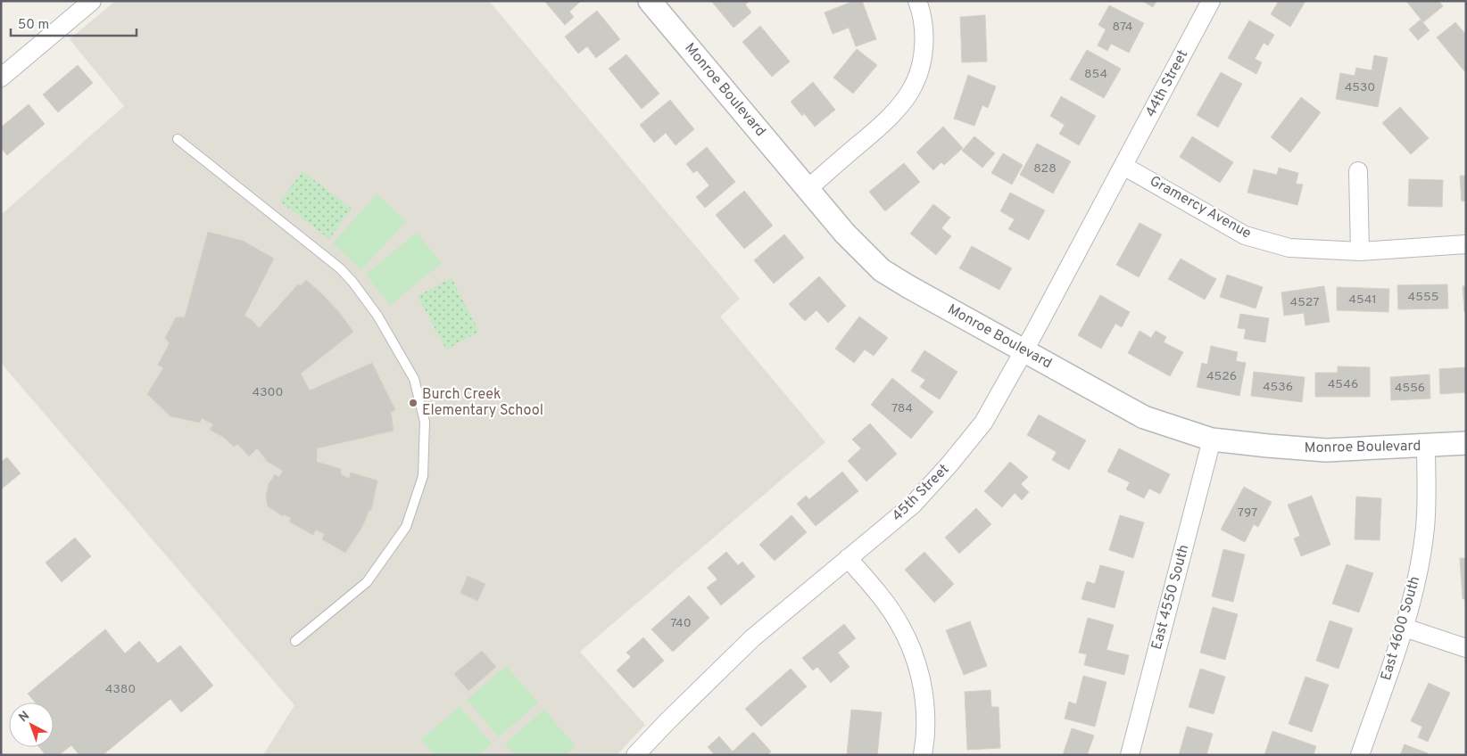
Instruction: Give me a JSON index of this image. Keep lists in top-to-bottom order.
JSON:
{
  "streets": {
    "street": [
      "44th Street",
      "Monroe Boulevard",
      "Gramercy Avenue",
      "45th Street",
      "East 4550 South",
      "East 4600 South"
    ]
  },
  "crossings": [
    ["44th Street", "Gramercy Avenue"],
    ["44th Street", "45th Street"],
    ["Monroe Boulevard", "45th Street"],
    ["Monroe Boulevard", "East 4550 South"],
    ["Monroe Boulevard", "East 4600 South"],
    ["Gramercy Avenue", "45th Street"]
  ],
  "places": ["Burch Creek Elementary School"],
  "house_numbers": [
    "874",
    "854",
    "4530",
    "828",
    "4555",
    "4541",
    "4527",
    "4526",
    "4546",
    "4536",
    "4556",
    "4300",
    "784",
    "797",
    "740",
    "4380"
  ],
  "scale_bar": "50 m",
  "north": "top left"
}
